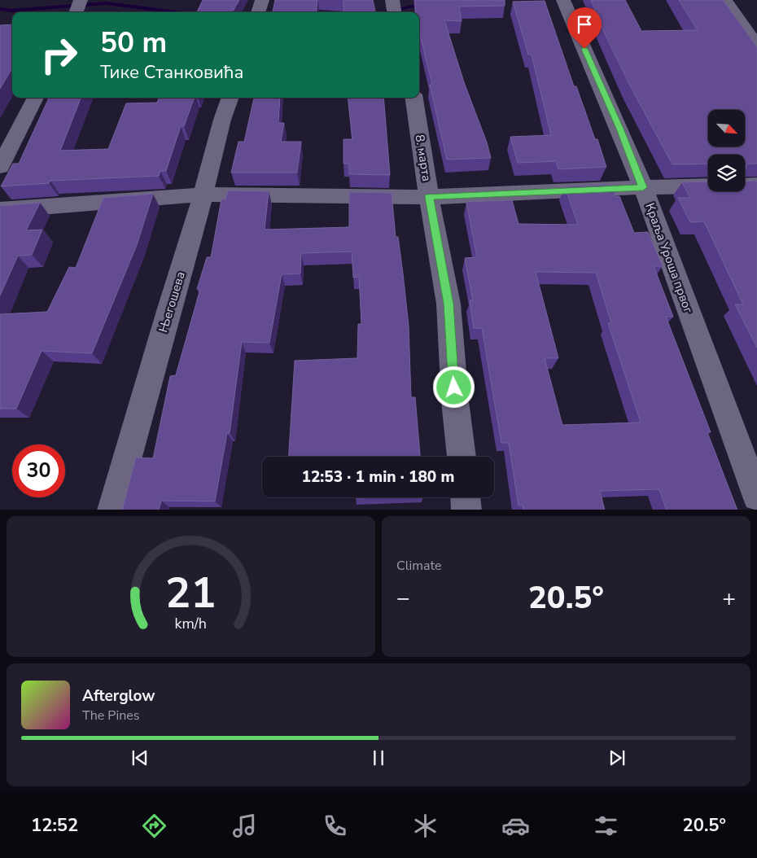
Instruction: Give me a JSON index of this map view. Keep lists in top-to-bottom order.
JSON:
{
  "streets": {
    "street": ["8. марта", "Краља Уроша првог", "Његошева"]
  },
  "north": "bottom right",
  "page": {
    "turn": ["50 m", "Тике Станковића"],
    "limit": "30",
    "trip": "12:53 · 1 min · 180 m",
    "tile": "Climate",
    "heat": ["−", "20.5°", "+"],
    "song": ["Afterglow", "The Pines"],
    "tabs": ["12:52", "20.5°"],
    "gauge": ["21", "km/h"]
  }
}
